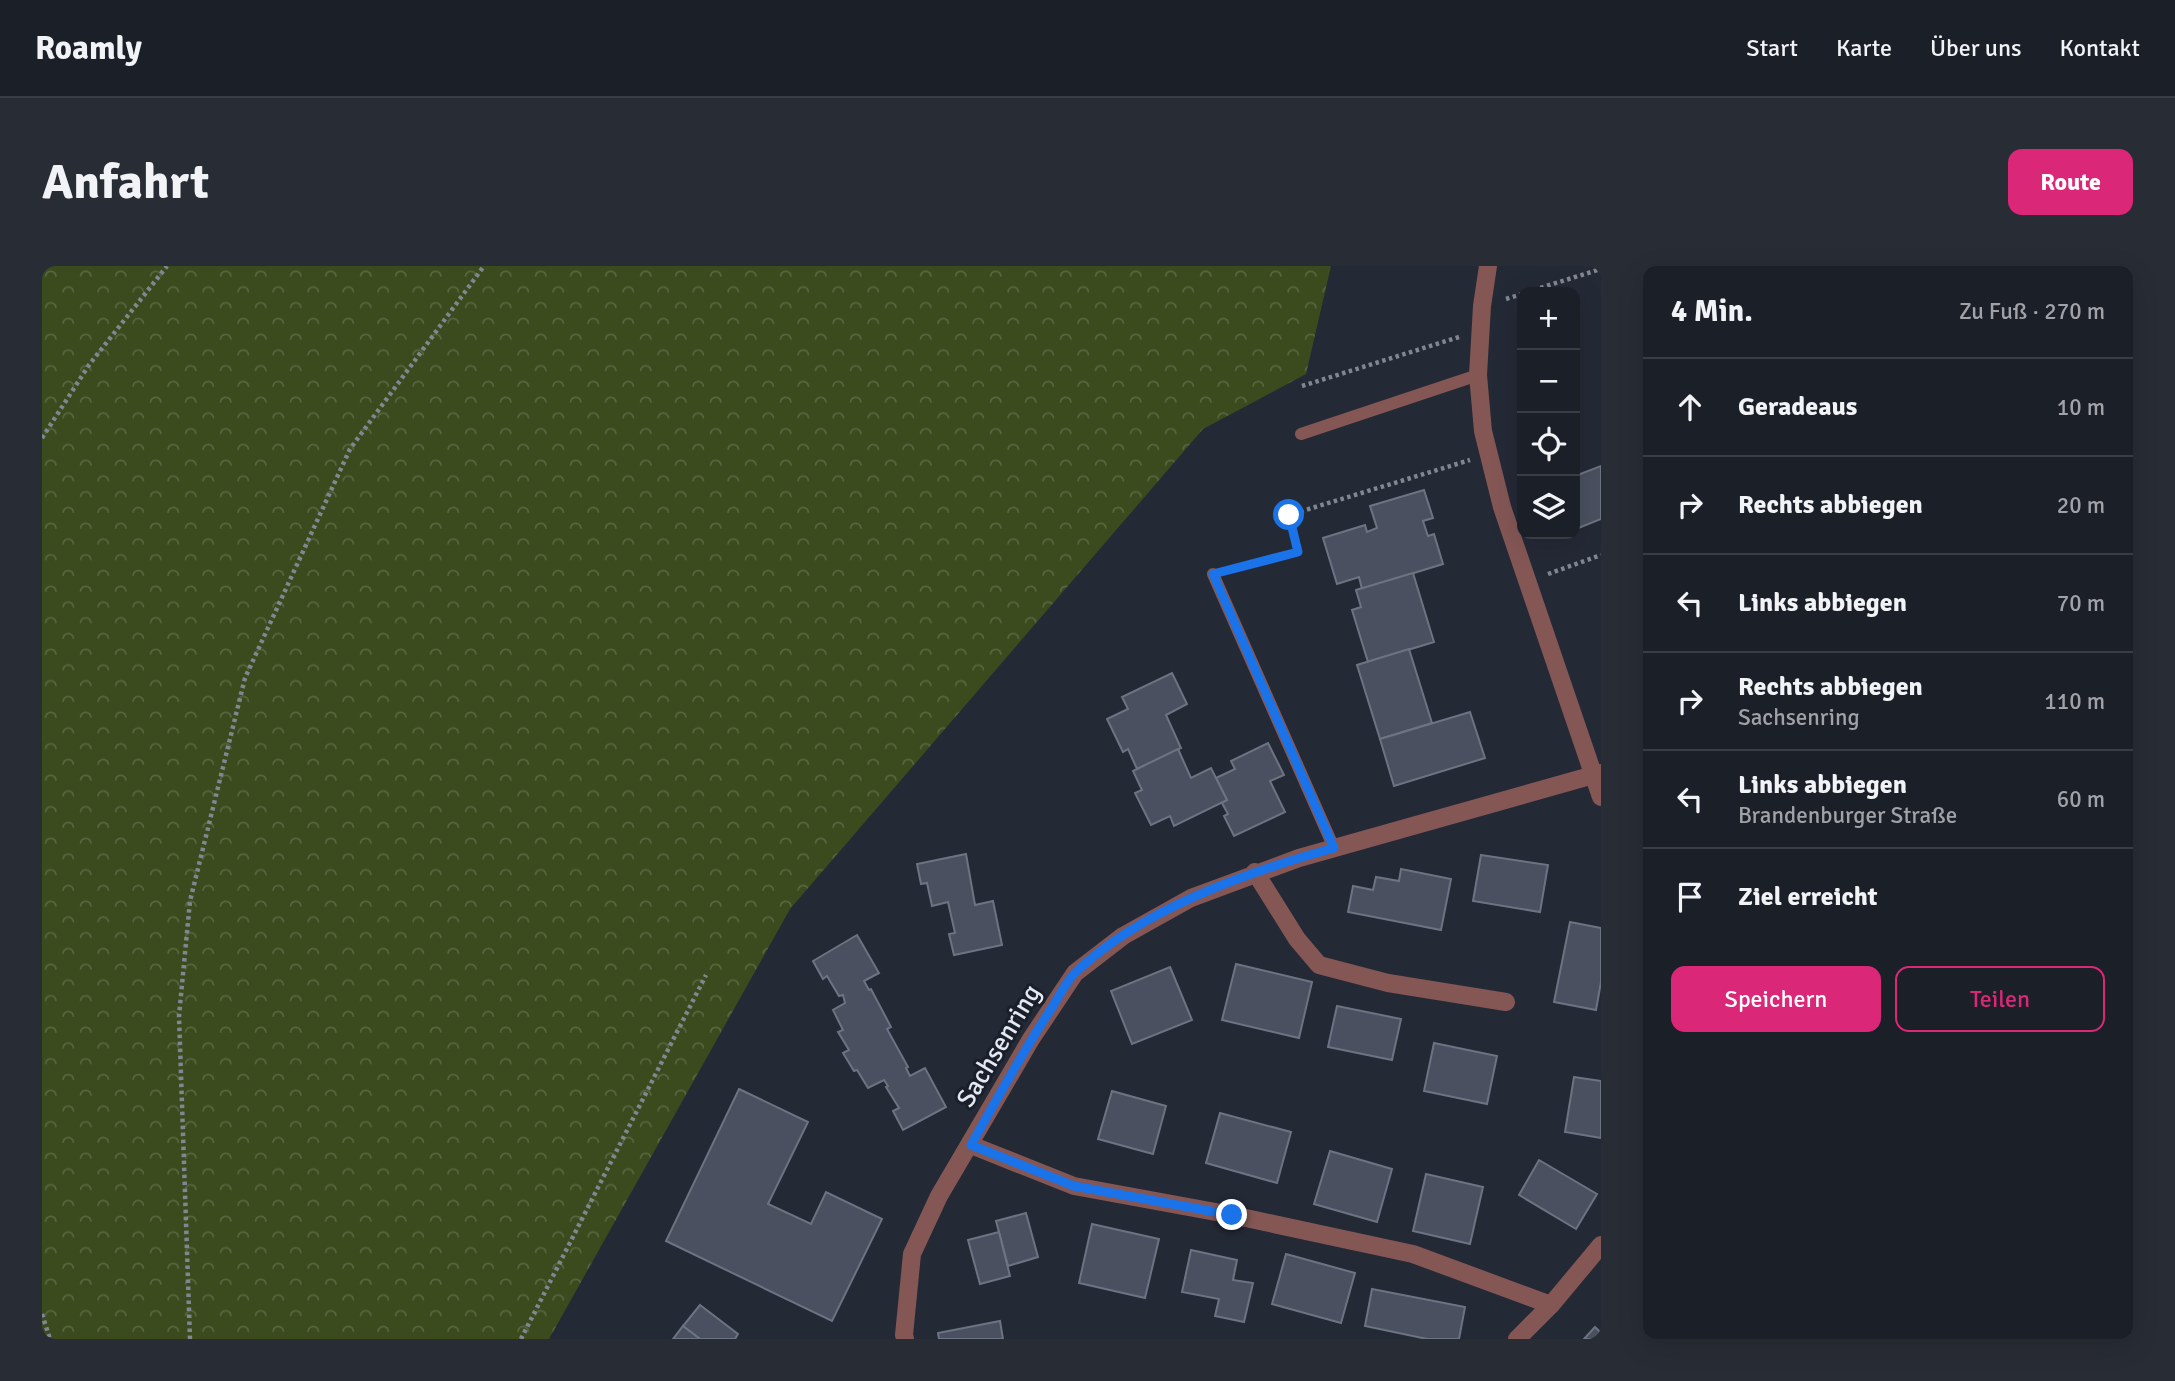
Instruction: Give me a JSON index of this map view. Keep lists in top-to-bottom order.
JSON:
{
  "streets": {
    "street": ["Sachsenring"]
  },
  "page": {
    "header": "Roamly",
    "nav": [
      "Start",
      "Karte",
      "Über uns",
      "Kontakt"
    ],
    "buttons": [
      "Route",
      ["Speichern", "Teilen"]
    ],
    "title": "Anfahrt",
    "heading": ["4 Min.", "Zu Fuß · 270 m"],
    "map_buttons": ["+", "−"],
    "list": [
      ["Geradeaus", "10 m"],
      ["Rechts abbiegen", "20 m"],
      ["Links abbiegen", "70 m"],
      ["Rechts abbiegen", "Sachsenring", "110 m"],
      ["Links abbiegen", "Brandenburger Straße", "60 m"],
      "Ziel erreicht"
    ]
  }
}
